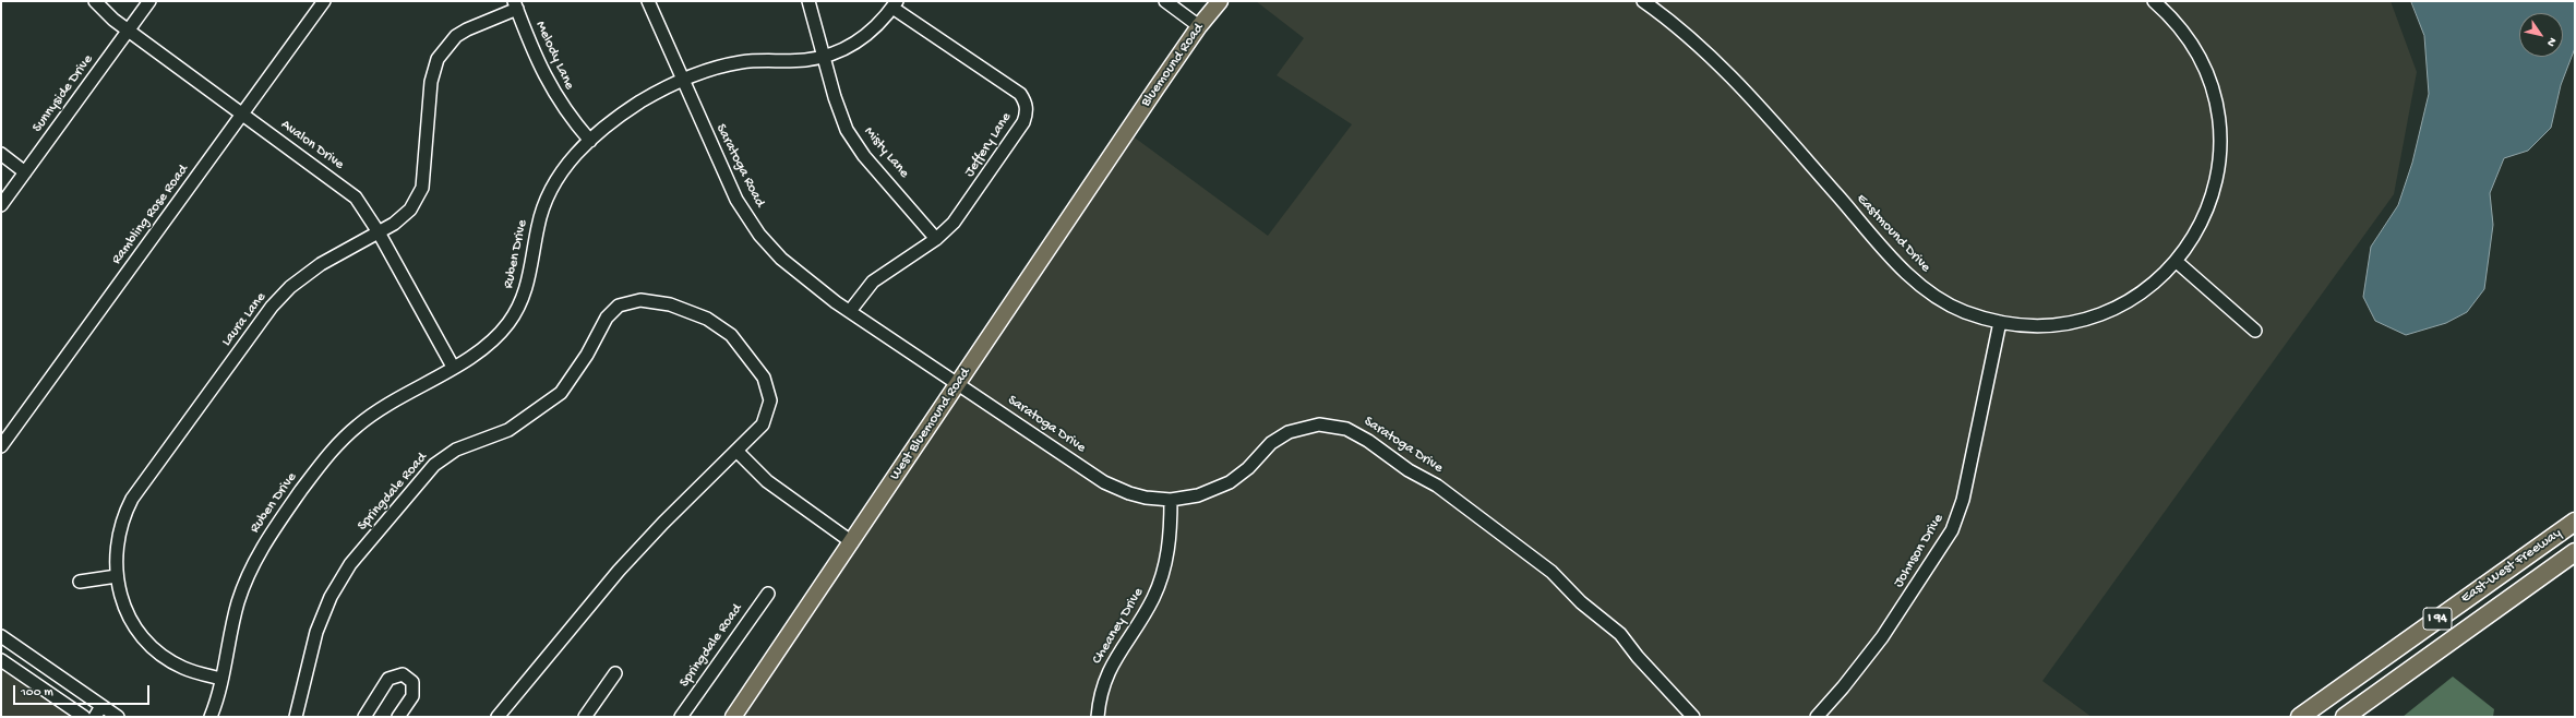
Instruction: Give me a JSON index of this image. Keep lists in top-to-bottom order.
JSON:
{
  "streets": {
    "highway": ["East-West Freeway", "I 94"],
    "main road": ["Bluemound Road", "West Bluemound Road"],
    "street": [
      "Melody Lane",
      "Sunnyside Drive",
      "Avalon Drive",
      "Jeffery Lane",
      "Misty Lane",
      "Saratoga Road",
      "Rambling Rose Road",
      "Eastmound Drive",
      "Ruben Drive",
      "Laura Lane",
      "Saratoga Drive",
      "Springdale Road",
      "Johnson Drive",
      "Cheaney Drive"
    ]
  },
  "crossings": [
    ["Melody Lane", "Ruben Drive"],
    ["Melody Lane", "Laura Lane"],
    ["Bluemound Road", "West Bluemound Road"],
    ["Sunnyside Drive", "Avalon Drive"],
    ["Avalon Drive", "Rambling Rose Road"],
    ["Avalon Drive", "Ruben Drive"],
    ["Avalon Drive", "Laura Lane"],
    ["Jeffery Lane", "Misty Lane"],
    ["Jeffery Lane", "Saratoga Road"],
    ["Jeffery Lane", "Ruben Drive"],
    ["Misty Lane", "Ruben Drive"],
    ["Saratoga Road", "Ruben Drive"],
    ["Saratoga Road", "West Bluemound Road"],
    ["Saratoga Road", "Saratoga Drive"],
    ["Eastmound Drive", "Johnson Drive"],
    ["Ruben Drive", "Laura Lane"],
    ["West Bluemound Road", "Saratoga Drive"],
    ["Saratoga Drive", "Cheaney Drive"]
  ],
  "scale_bar": "100 m",
  "north": "bottom right"
}
